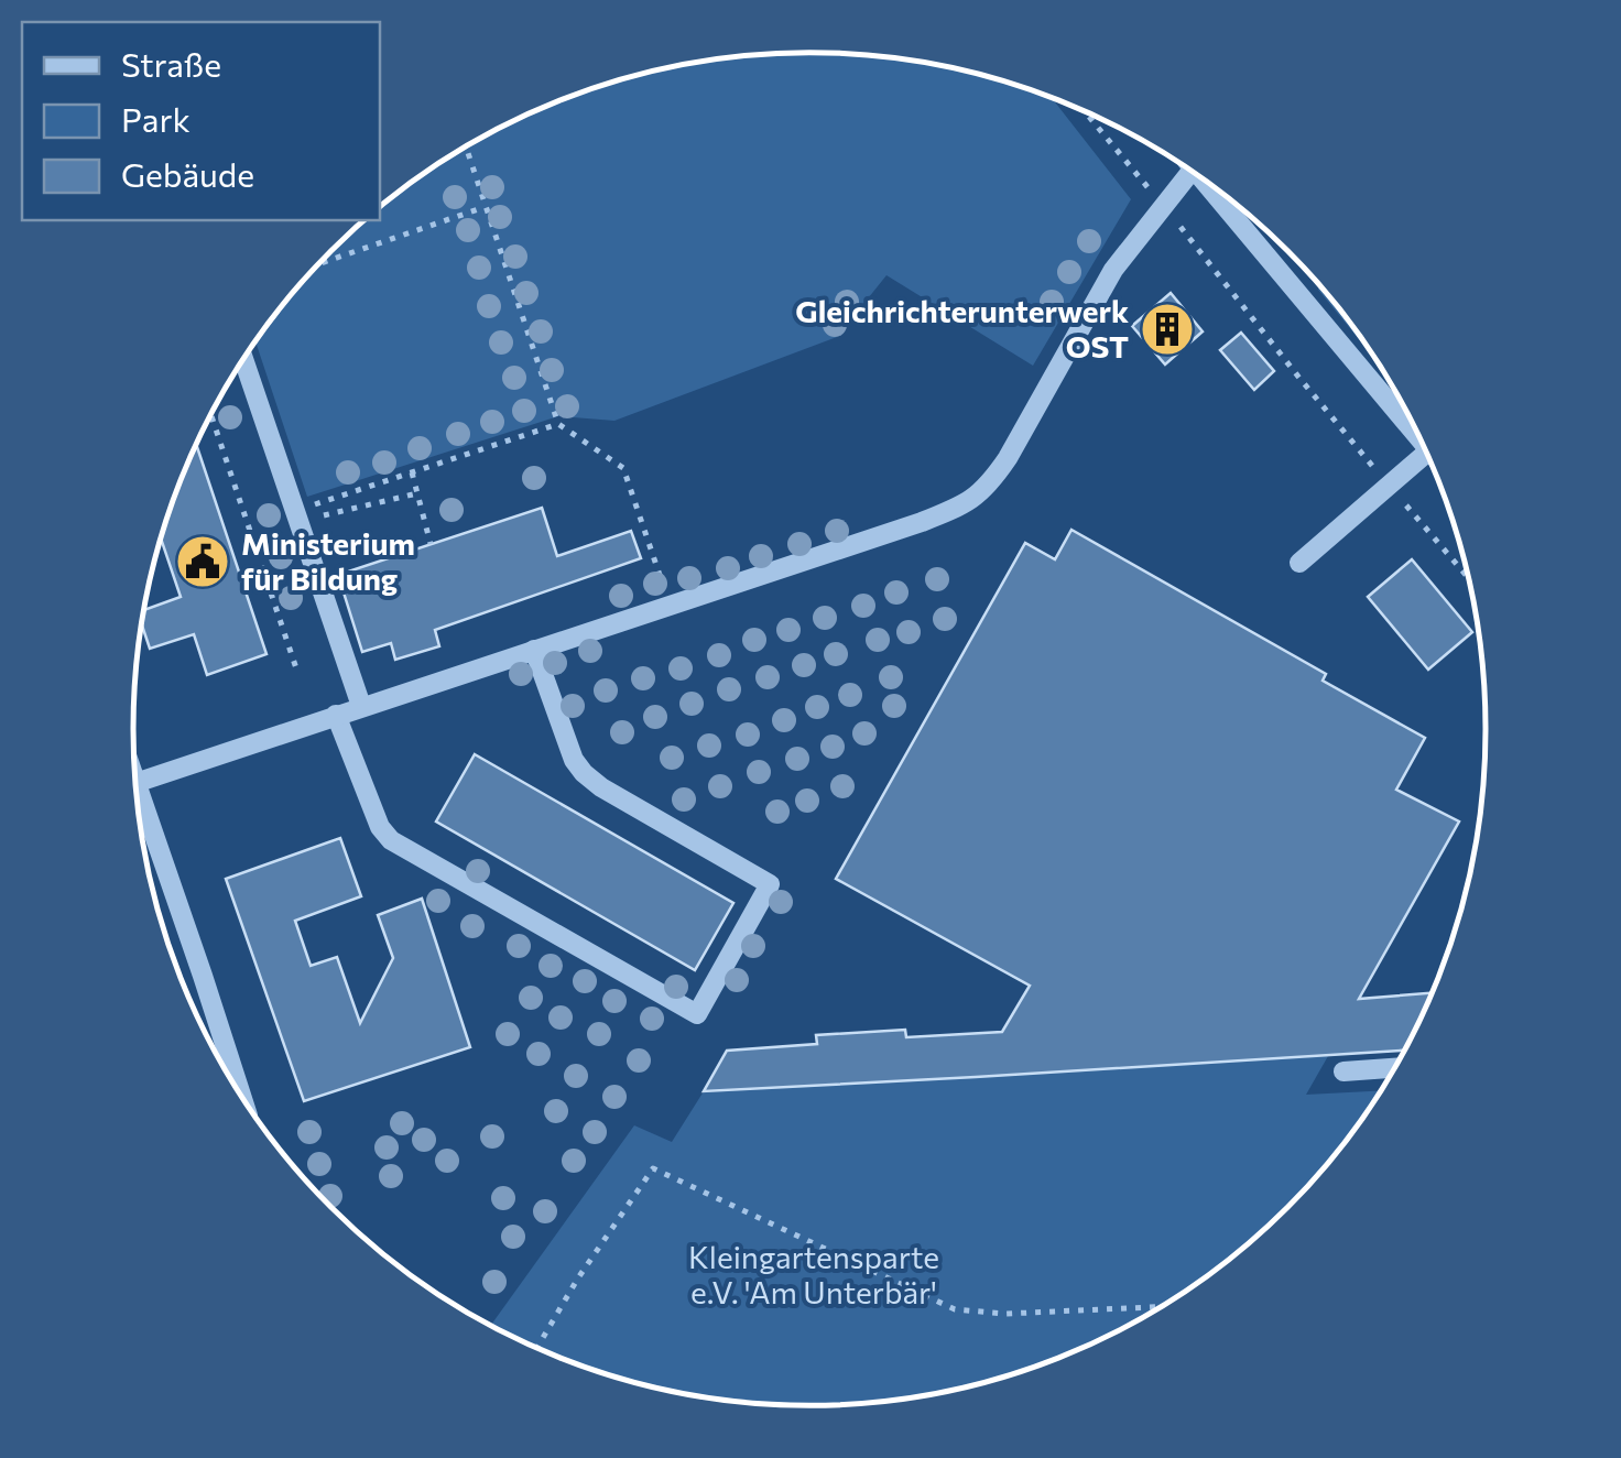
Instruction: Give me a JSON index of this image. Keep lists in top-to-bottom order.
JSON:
{
  "parks": ["Kleingartensparte e.V. 'Am Unterbär'"],
  "places": {
    "building": ["Gleichrichterunterwerk OST"],
    "public building": ["Ministerium für Bildung"]
  },
  "legend": ["Straße", "Park", "Gebäude"]
}
